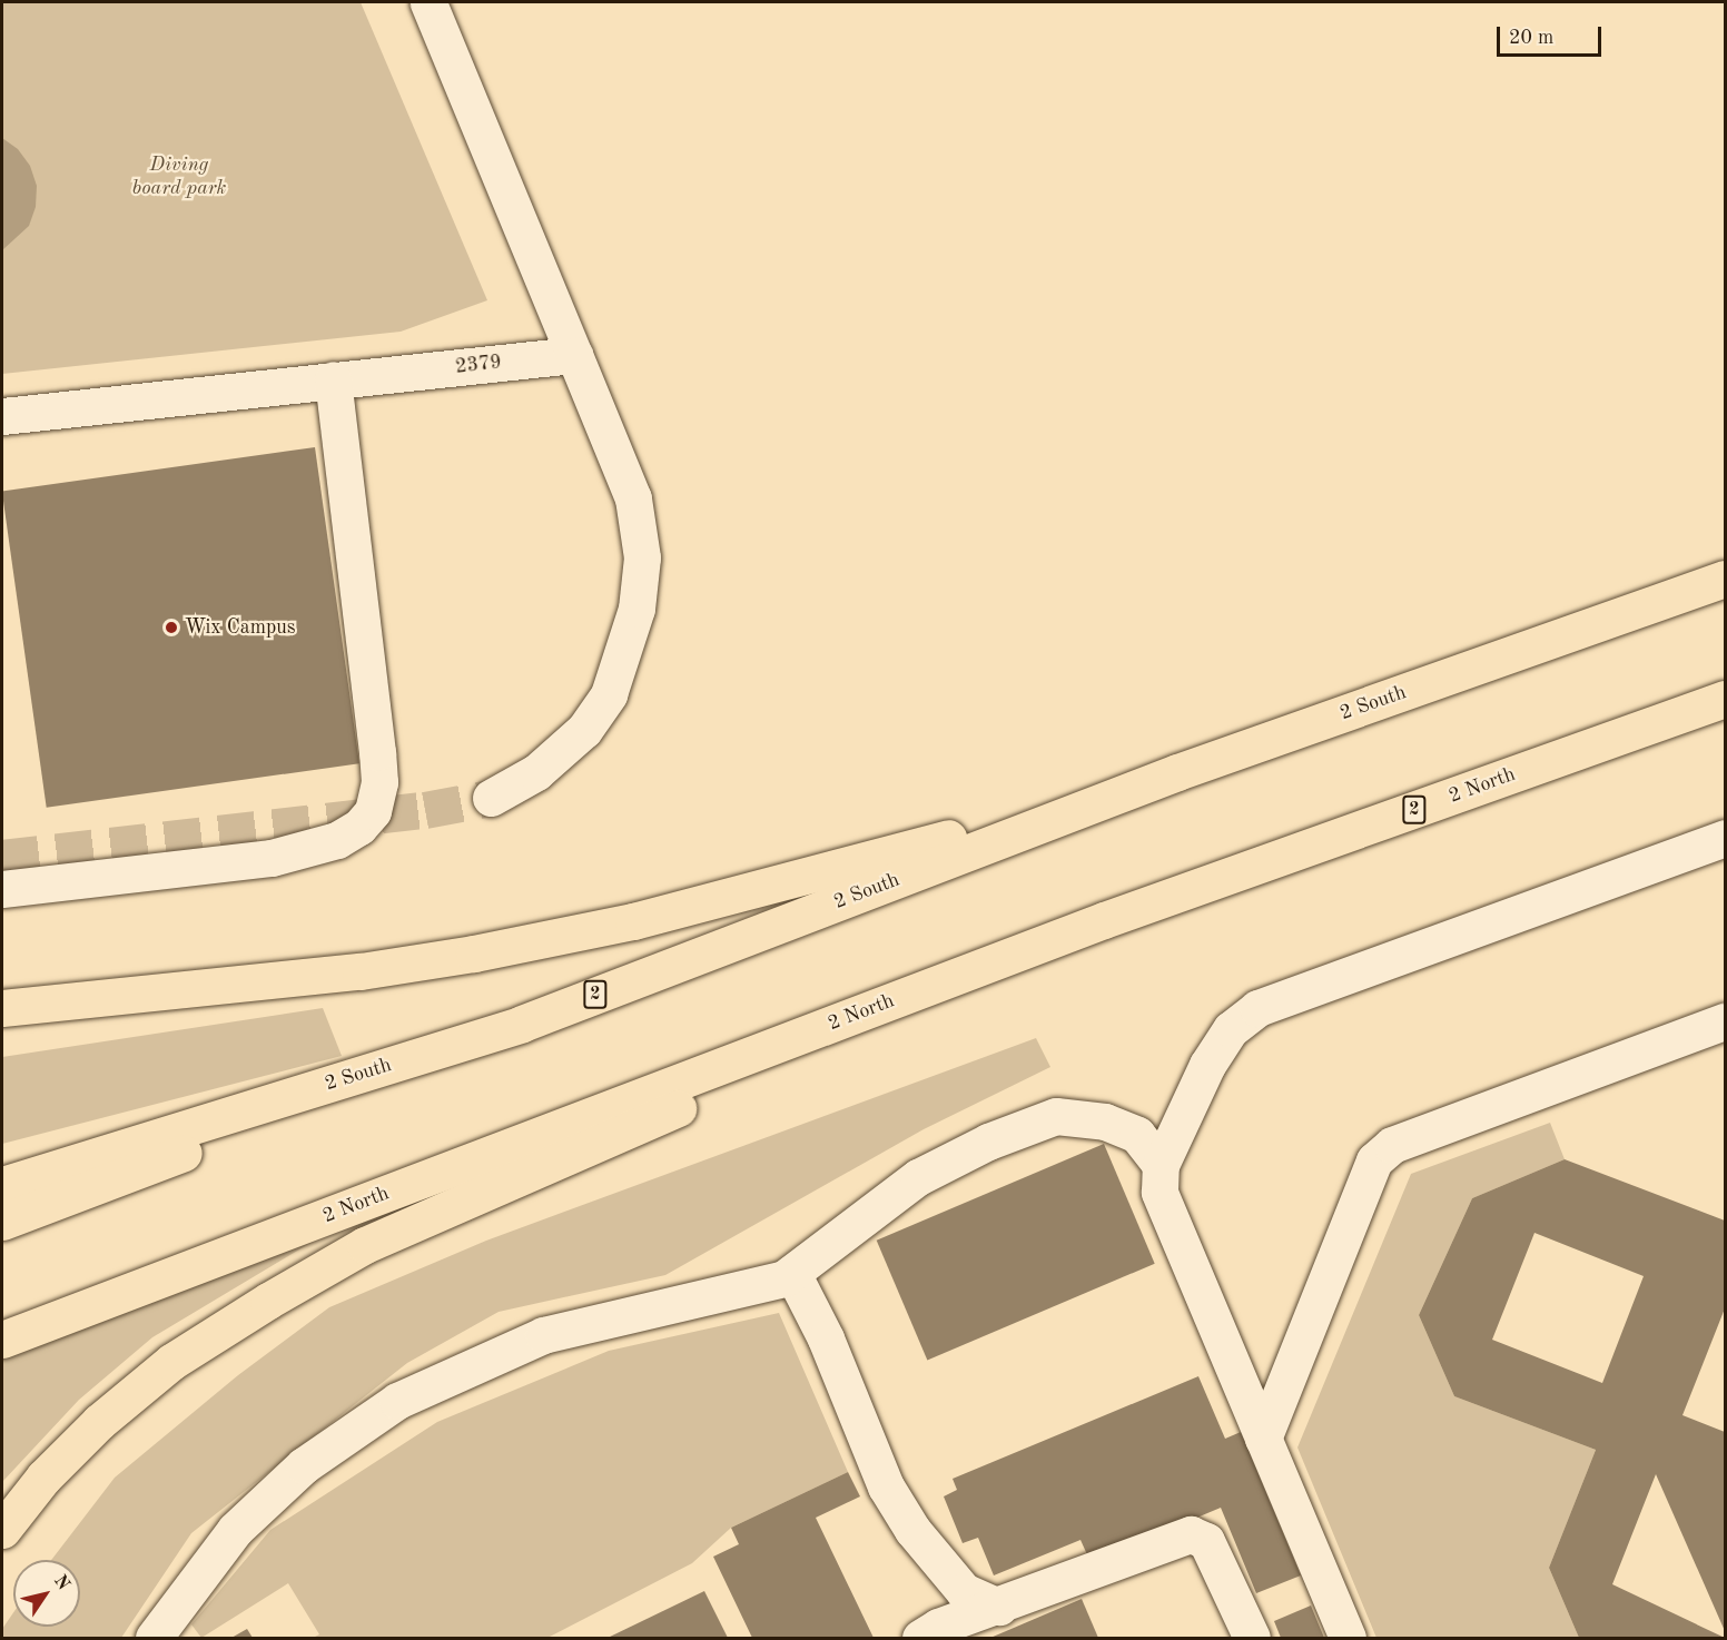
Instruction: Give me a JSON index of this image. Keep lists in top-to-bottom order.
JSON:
{
  "streets": {
    "highway": ["2 South", "2 North", "2"],
    "street": ["2379"]
  },
  "parks": ["Diving board park"],
  "places": ["Wix Campus"],
  "scale_bar": "20 m",
  "north": "top right"
}
